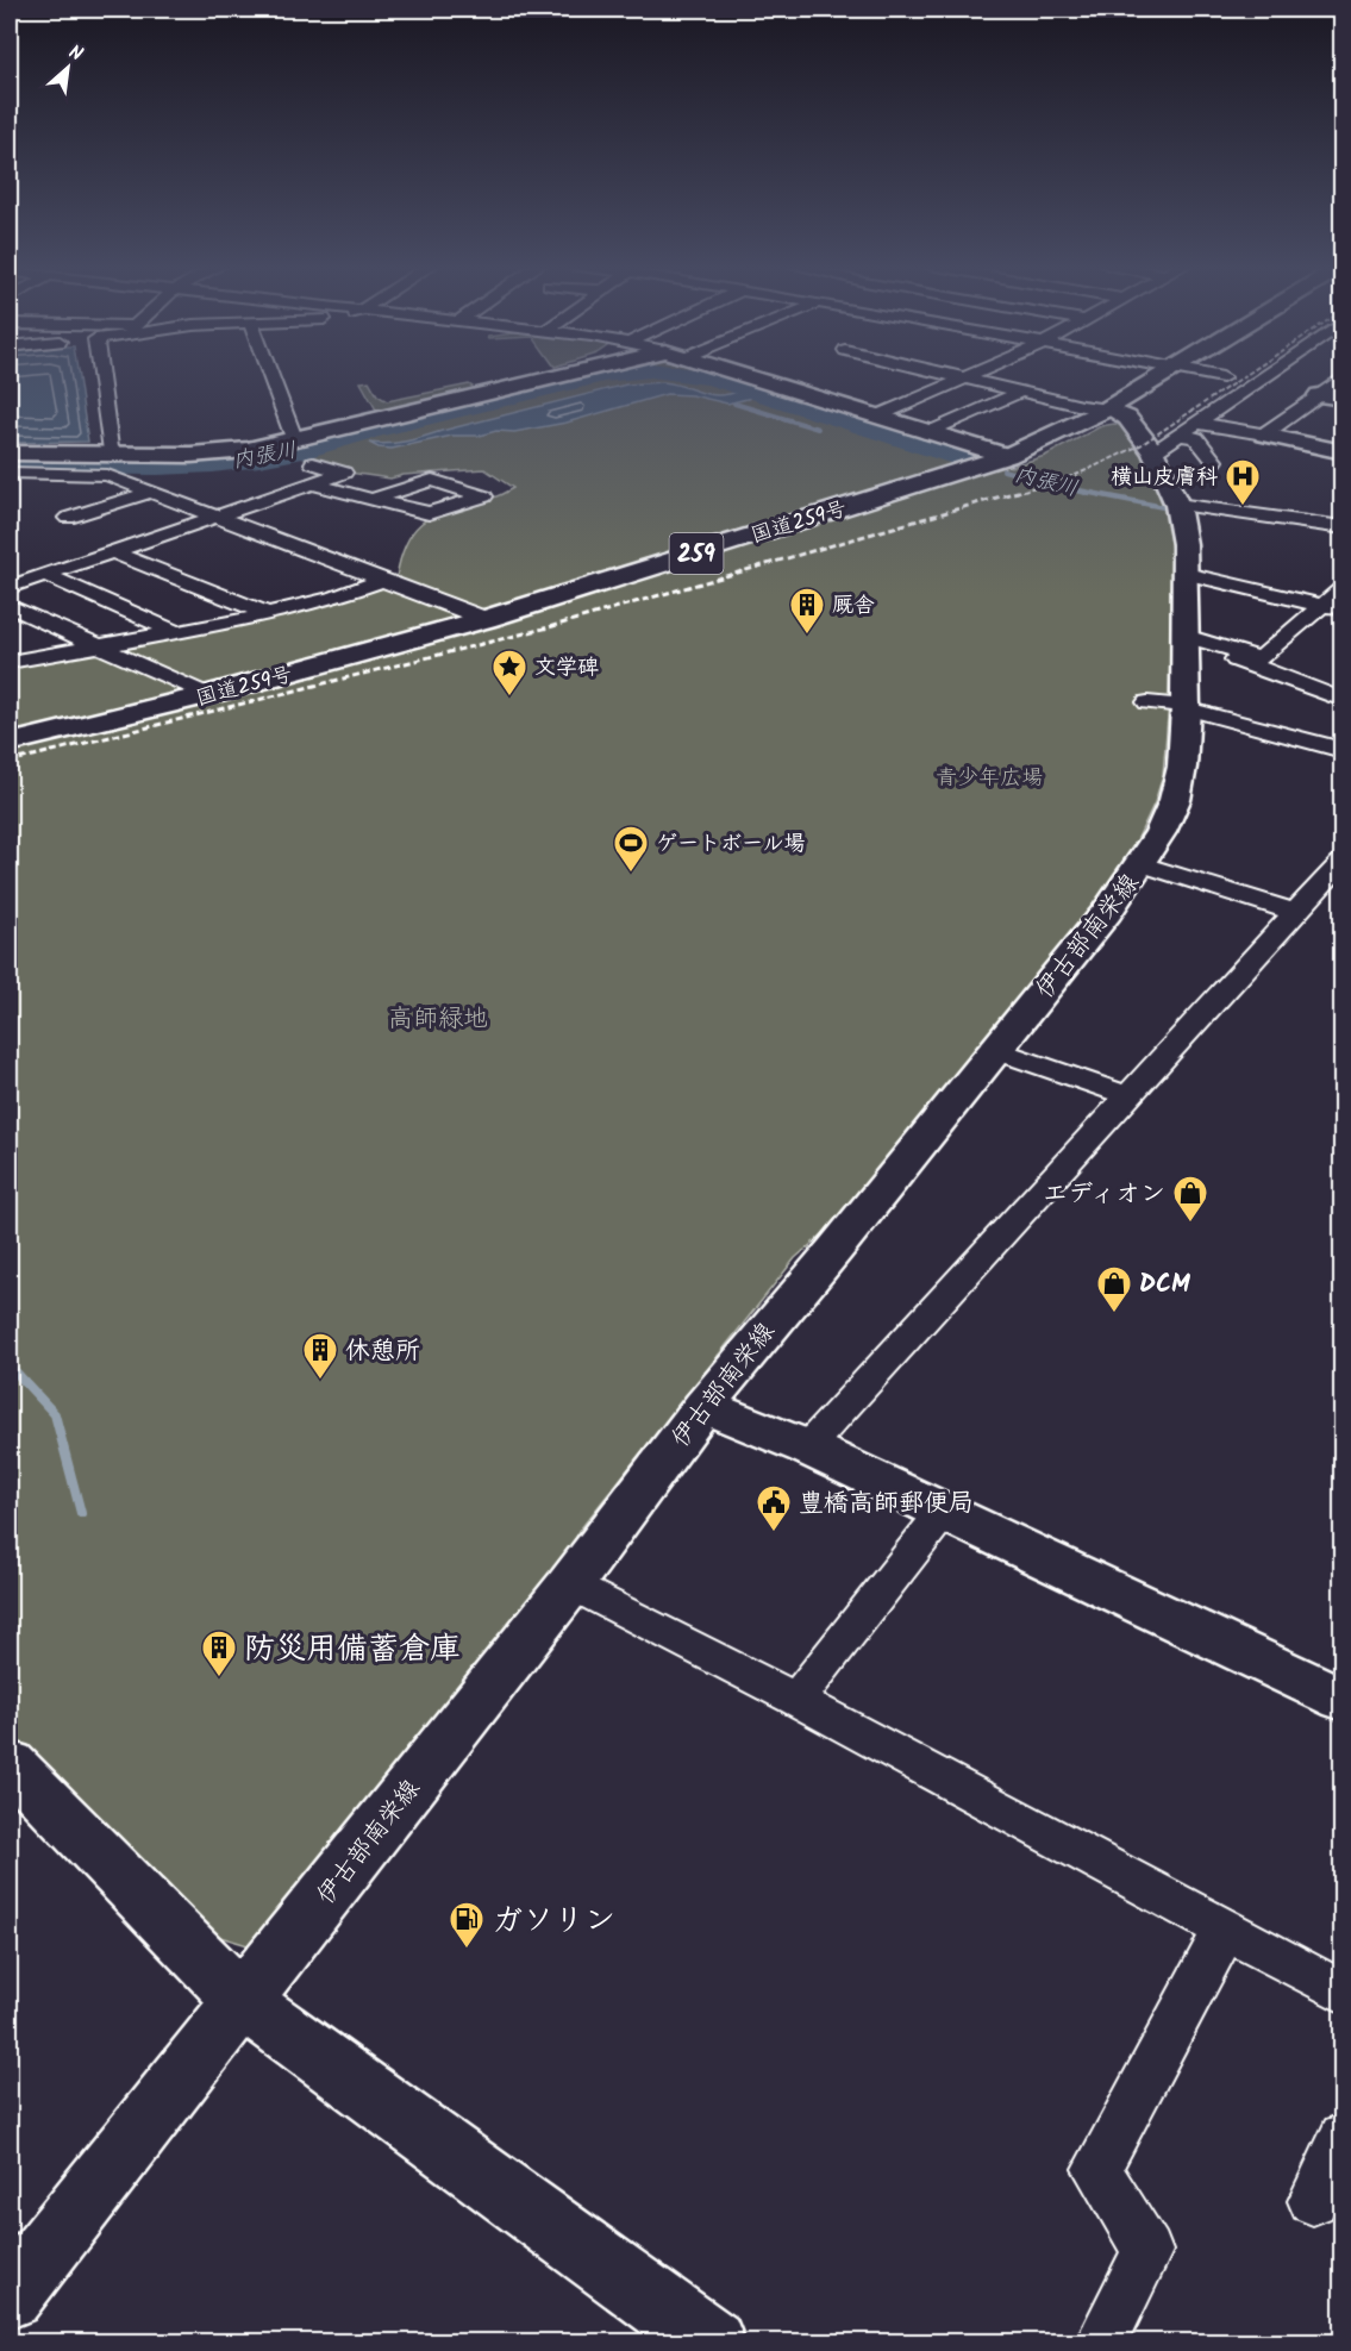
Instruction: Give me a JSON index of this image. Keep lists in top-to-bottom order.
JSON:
{
  "streets": {
    "main road": ["国道259号", "259", "伊古部南栄線"]
  },
  "crossings": [
    ["国道259号", "伊古部南栄線"]
  ],
  "water": ["内張川"],
  "parks": ["青少年広場", "高師緑地"],
  "places": {
    "hospital": ["横山皮膚科"],
    "building": ["厩舎", "休憩所", "防災用備蓄倉庫"],
    "place": ["文学碑"],
    "sports": ["ゲートボール場"],
    "shop": ["エディオン", "DCM"],
    "public building": ["豊橋高師郵便局"],
    "fuel station": ["ガソリン"]
  },
  "north": "top right"
}
